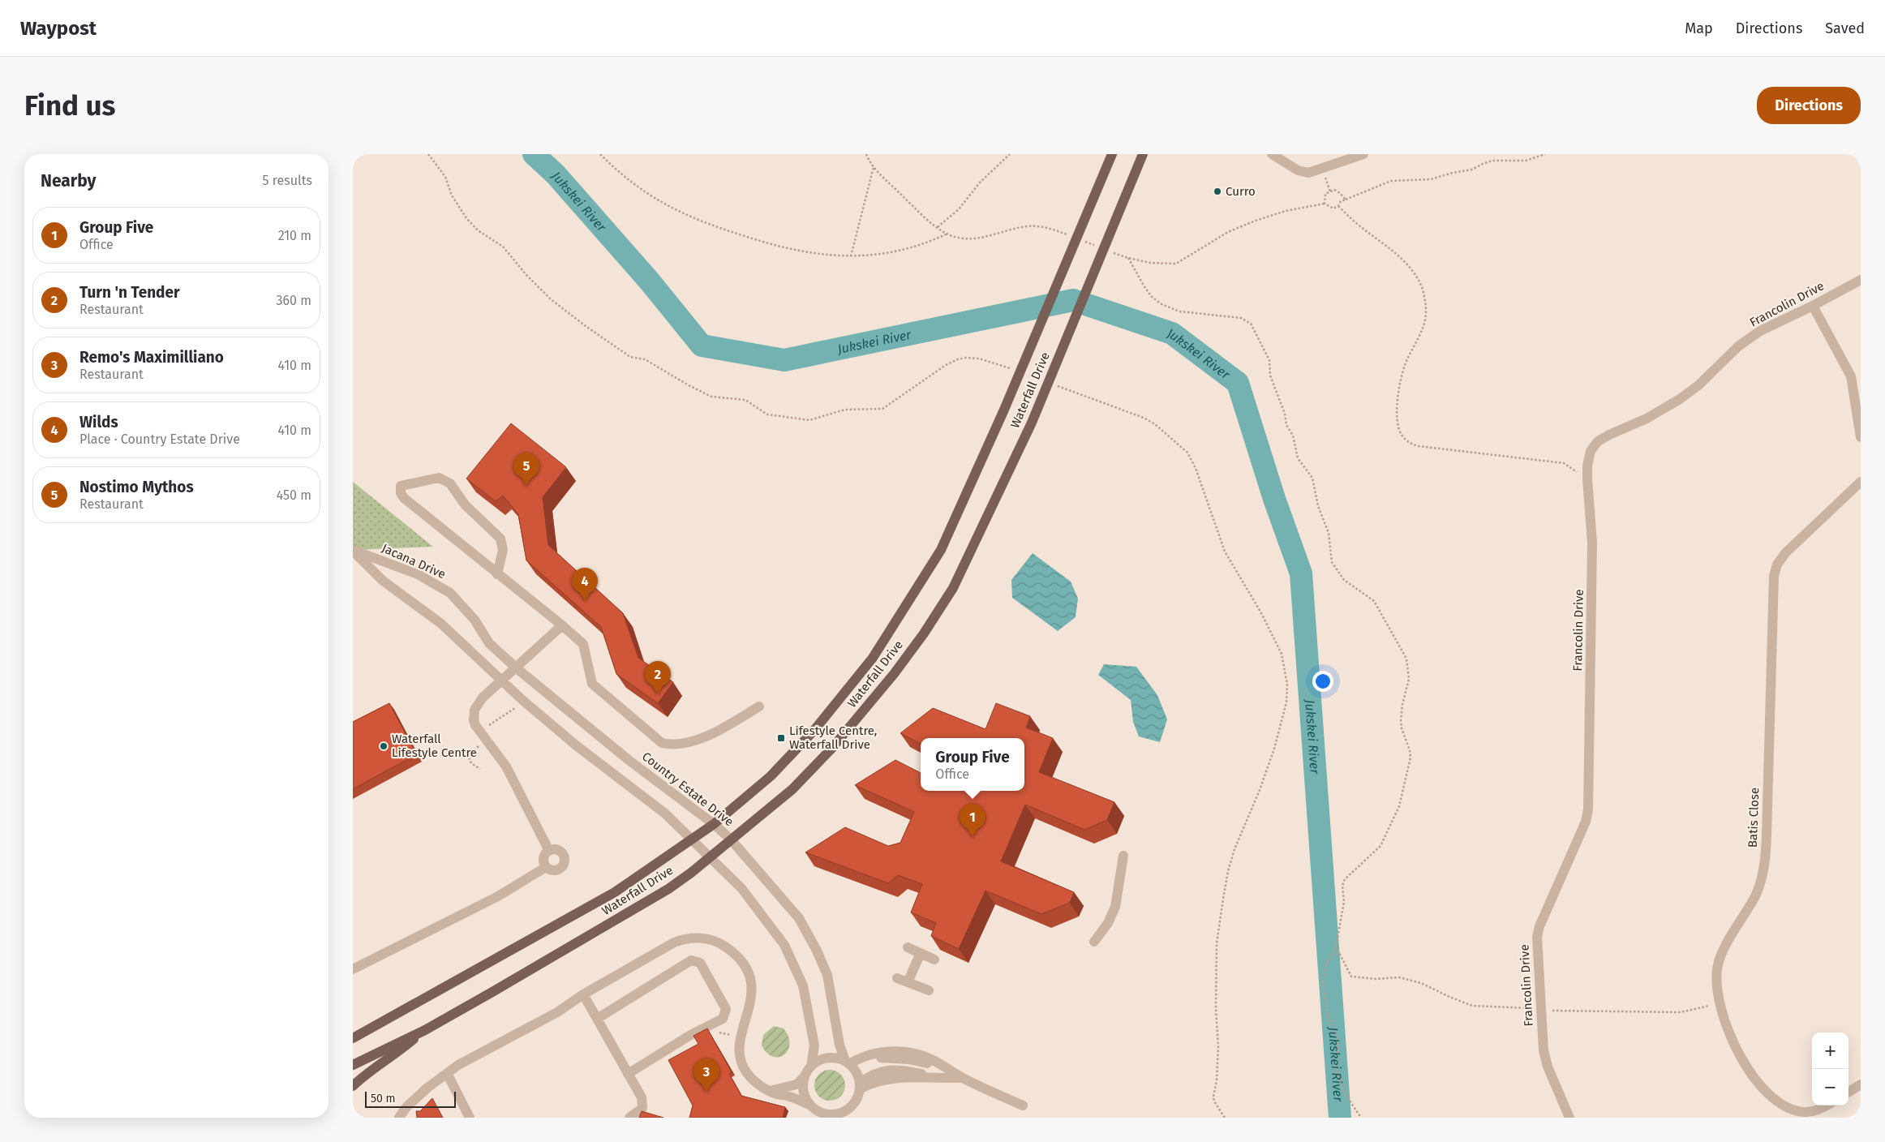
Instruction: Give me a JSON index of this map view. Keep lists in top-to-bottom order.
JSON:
{
  "streets": {
    "main road": ["Waterfall Drive"],
    "street": [
      "Francolin Drive",
      "Jacana Drive",
      "Country Estate Drive",
      "Batis Close"
    ]
  },
  "crossings": [
    ["Waterfall Drive", "Country Estate Drive"],
    ["Jacana Drive", "Country Estate Drive"]
  ],
  "water": ["Jukskei River"],
  "places": {
    "other": ["Curro", "Waterfall Lifestyle Centre"],
    "transit": ["Lifestyle Centre, Waterfall Drive"]
  },
  "scale_bar": "50 m",
  "page": {
    "header": "Waypost",
    "nav": ["Map", "Directions", "Saved"],
    "buttons": "Directions",
    "title": "Find us",
    "heading": ["Nearby", "5 results"],
    "list": [
      {
        "mark": "1",
        "name": "Group Five",
        "note": "Office",
        "value": "210 m"
      },
      {
        "mark": "2",
        "name": "Turn 'n Tender",
        "note": "Restaurant",
        "value": "360 m"
      },
      {
        "mark": "3",
        "name": "Remo's Maximilliano",
        "note": "Restaurant",
        "value": "410 m"
      },
      {
        "mark": "4",
        "name": "Wilds",
        "note": "Place · Country Estate Drive",
        "value": "410 m"
      },
      {
        "mark": "5",
        "name": "Nostimo Mythos",
        "note": "Restaurant",
        "value": "450 m"
      }
    ],
    "pins": [
      "5",
      "4",
      "2",
      "1",
      "3"
    ],
    "popup": ["Group Five", "Office"],
    "map_buttons": ["+", "−"],
    "scale": "50 m"
  }
}
